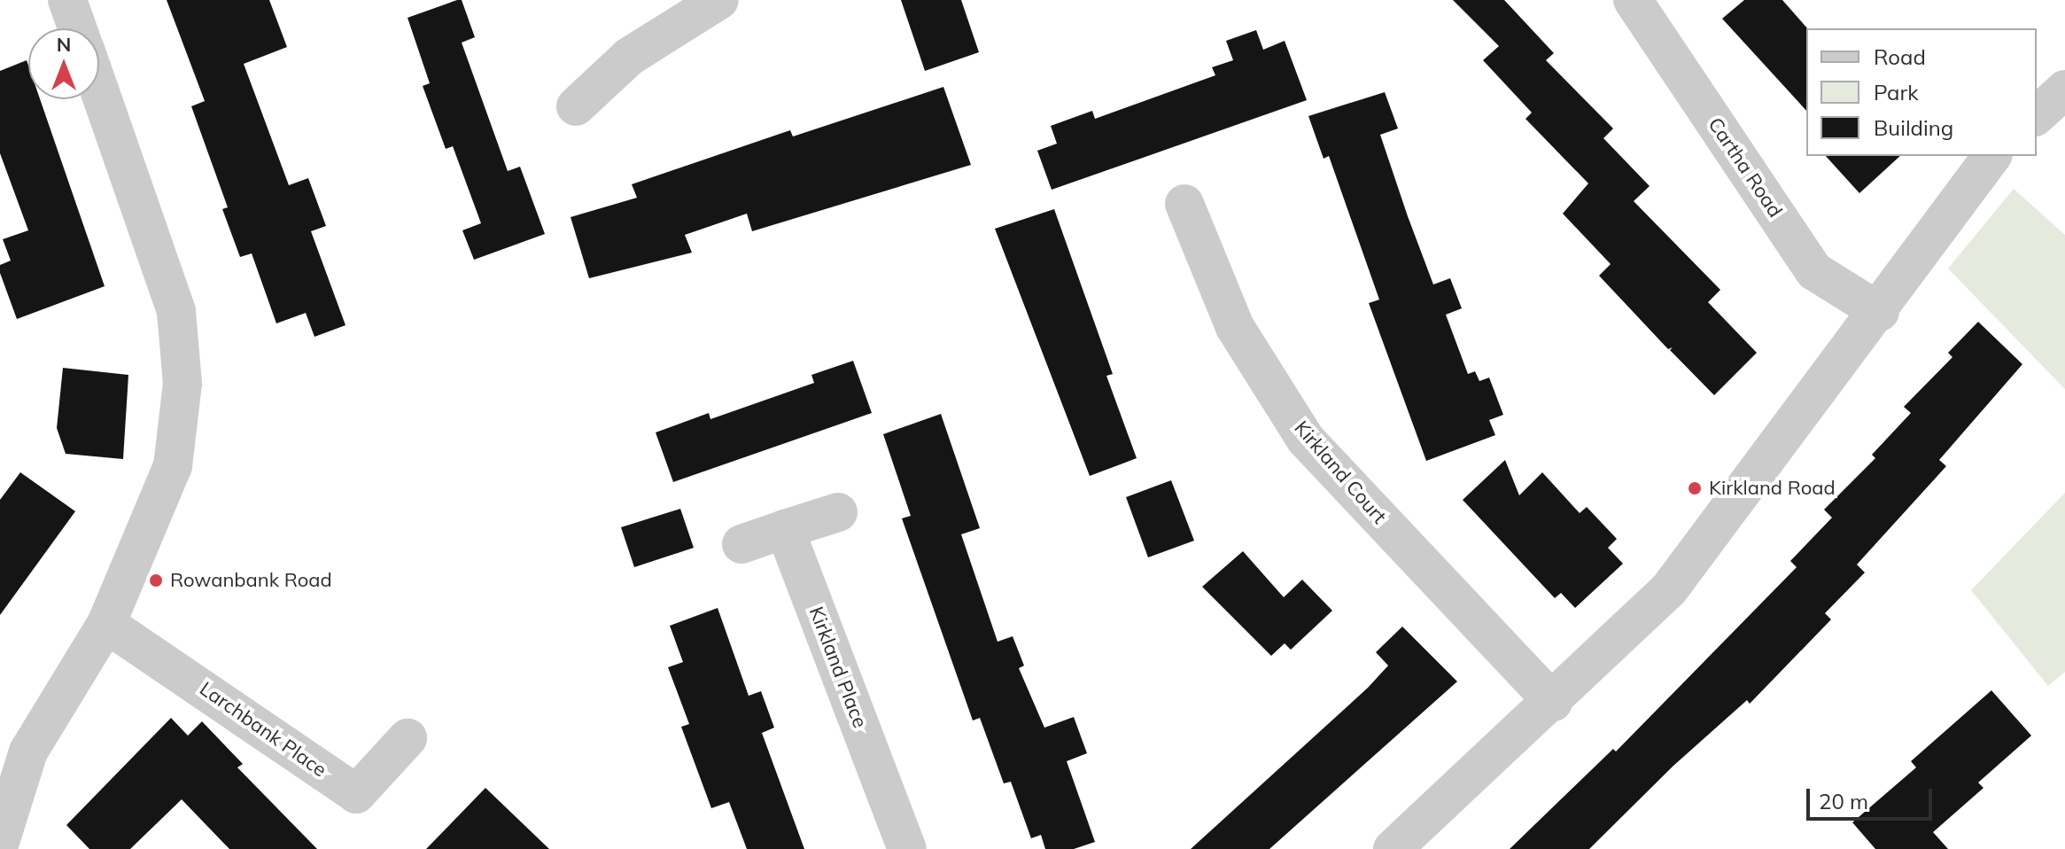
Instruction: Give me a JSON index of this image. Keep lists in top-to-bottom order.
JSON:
{
  "streets": {
    "street": [
      "Cartha Road",
      "Kirkland Court",
      "Kirkland Place",
      "Larchbank Place"
    ]
  },
  "places": ["Kirkland Road", "Rowanbank Road"],
  "legend": ["Road", "Park", "Building"],
  "scale_bar": "20 m",
  "north": "top"
}
